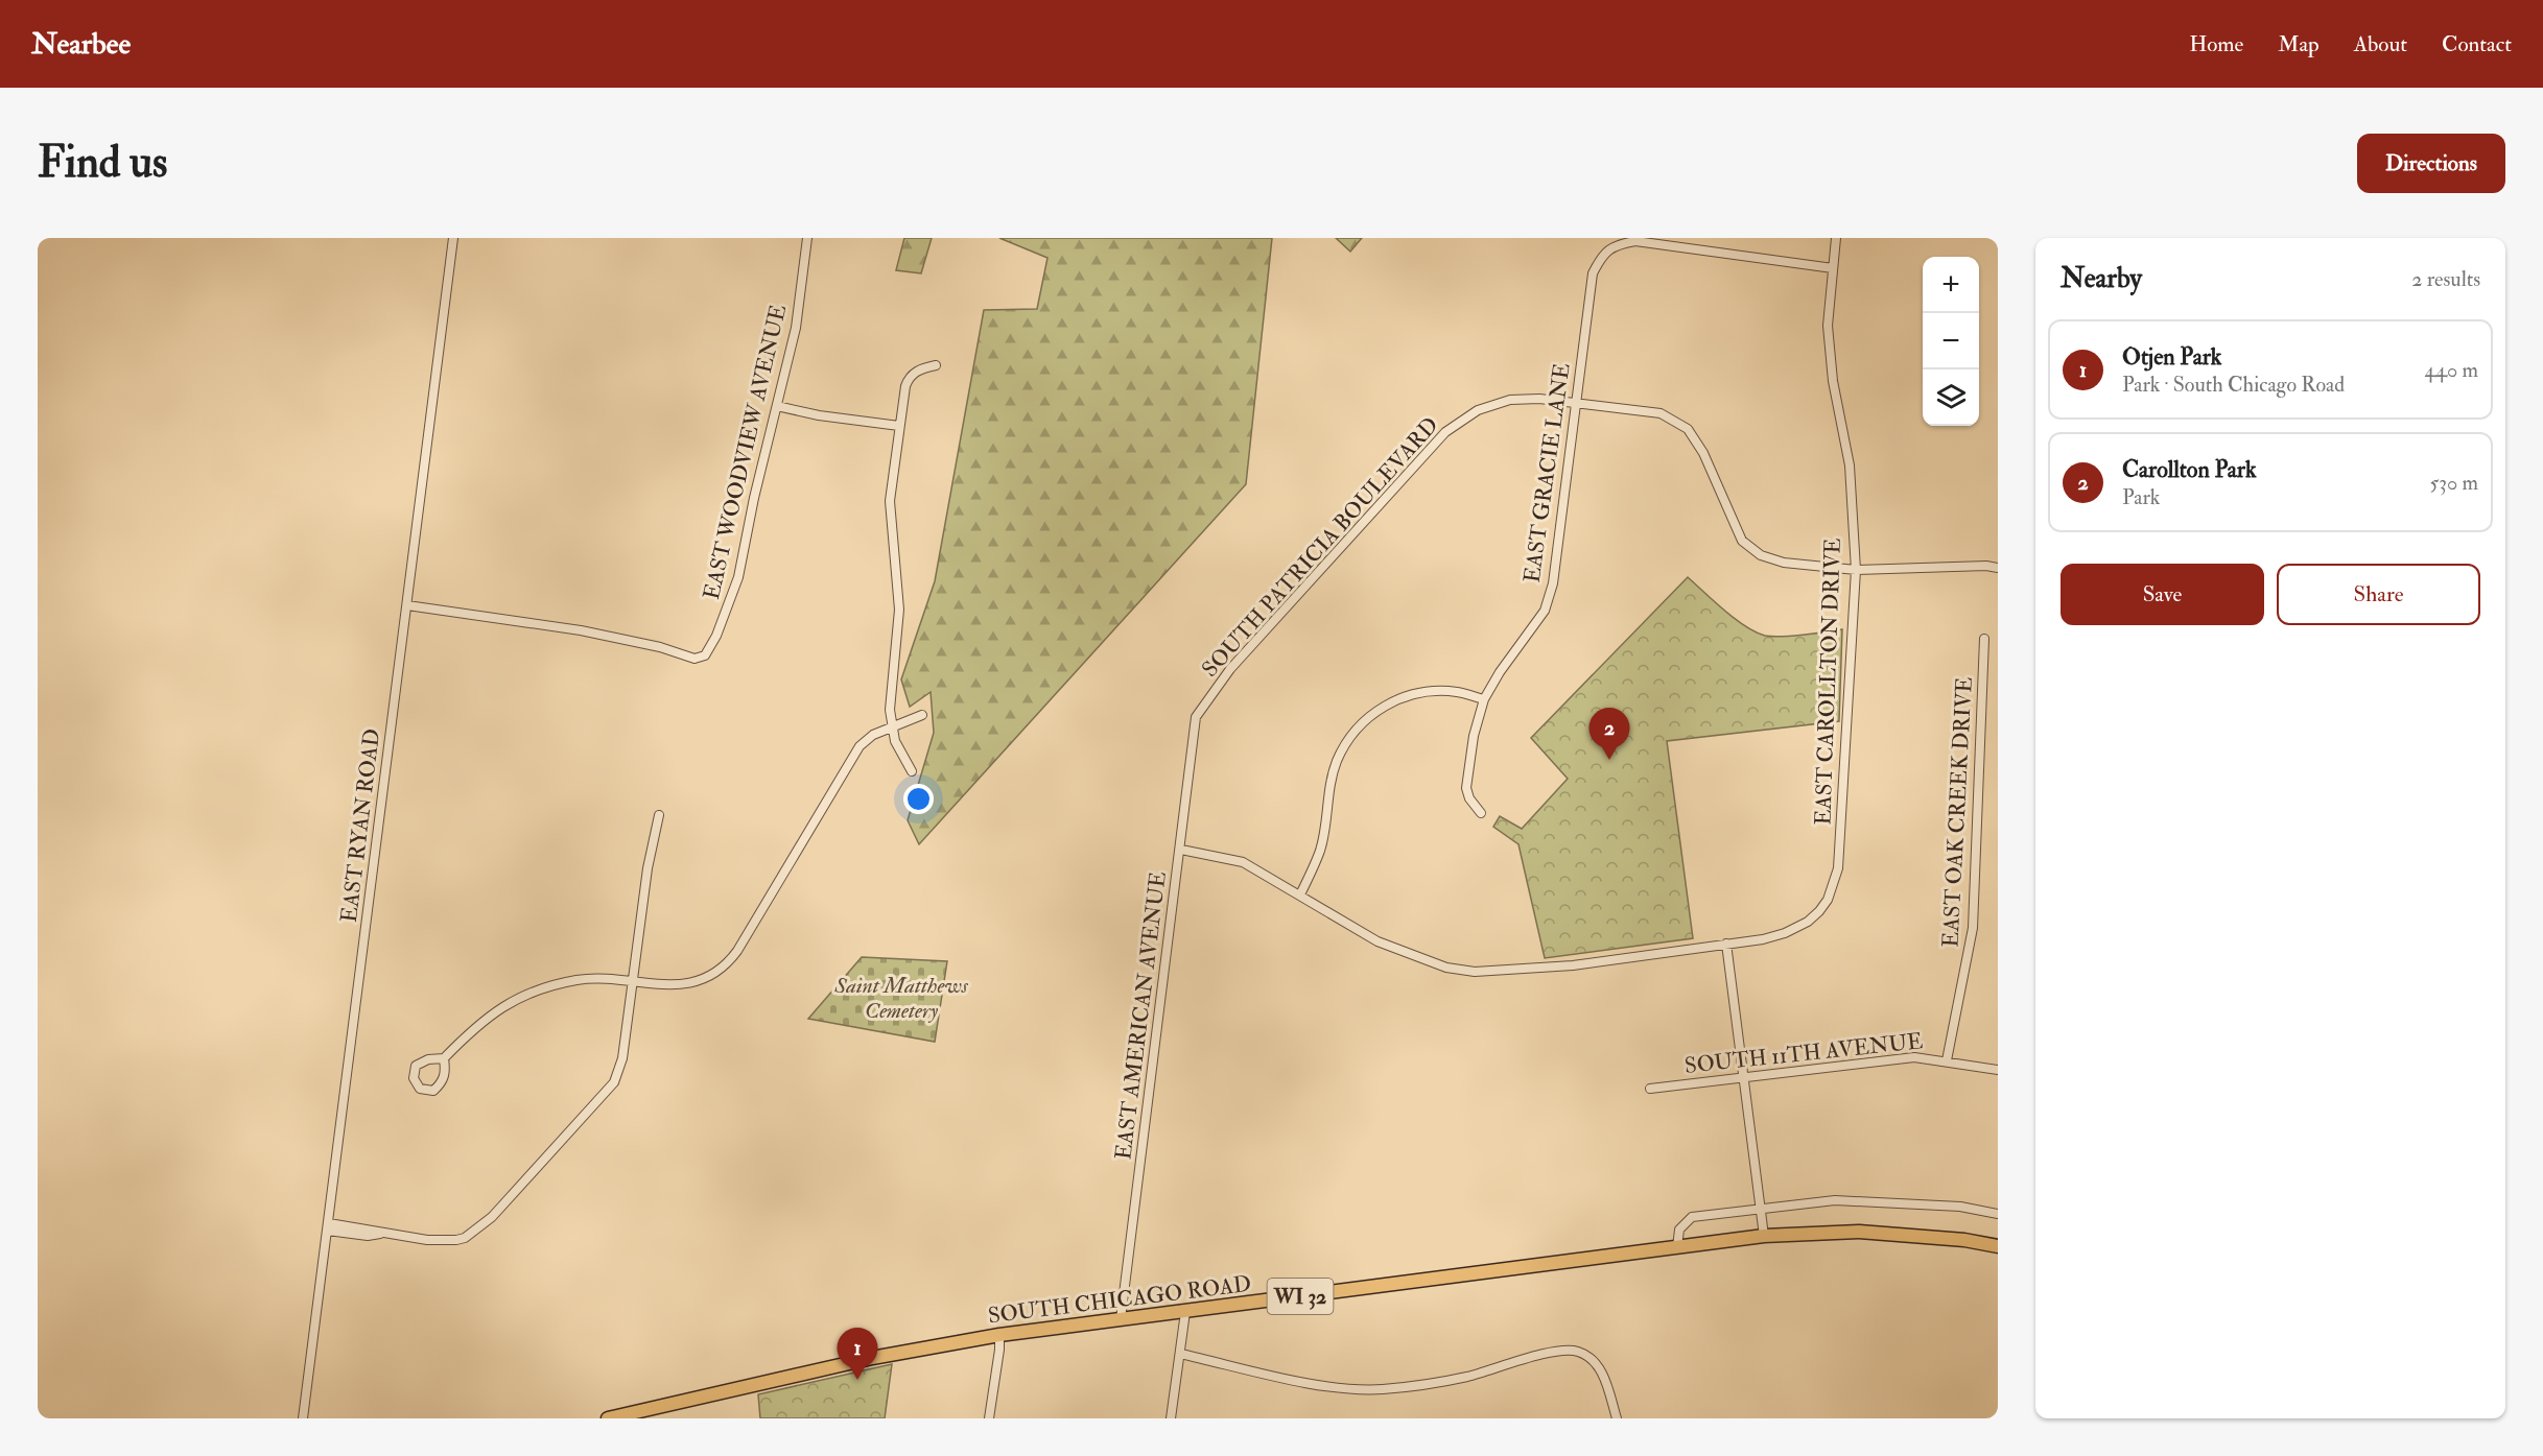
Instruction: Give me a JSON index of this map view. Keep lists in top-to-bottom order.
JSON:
{
  "streets": {
    "main road": ["WI 32", "SOUTH CHICAGO ROAD"],
    "street": [
      "EAST WOODVIEW AVENUE",
      "EAST GRACIE LANE",
      "SOUTH PATRICIA BOULEVARD",
      "EAST CAROLLTON DRIVE",
      "EAST OAK CREEK DRIVE",
      "EAST RYAN ROAD",
      "EAST AMERICAN AVENUE",
      "SOUTH 11TH AVENUE"
    ]
  },
  "crossings": [
    ["EAST WOODVIEW AVENUE", "EAST RYAN ROAD"],
    ["EAST GRACIE LANE", "SOUTH PATRICIA BOULEVARD"],
    ["EAST GRACIE LANE", "EAST CAROLLTON DRIVE"],
    ["SOUTH PATRICIA BOULEVARD", "EAST CAROLLTON DRIVE"],
    ["SOUTH PATRICIA BOULEVARD", "EAST AMERICAN AVENUE"],
    ["EAST CAROLLTON DRIVE", "EAST AMERICAN AVENUE"],
    ["EAST OAK CREEK DRIVE", "SOUTH 11TH AVENUE"],
    ["EAST AMERICAN AVENUE", "SOUTH CHICAGO ROAD"]
  ],
  "parks": ["Saint Matthews Cemetery"],
  "page": {
    "header": "Nearbee",
    "nav": [
      "Home",
      "Map",
      "About",
      "Contact"
    ],
    "buttons": [
      "Directions",
      ["Save", "Share"]
    ],
    "title": "Find us",
    "heading": ["Nearby", "2 results"],
    "map_buttons": ["+", "−"],
    "list": [
      {
        "mark": "1",
        "name": "Otjen Park",
        "note": "Park · South Chicago Road",
        "value": "440 m"
      },
      {
        "mark": "2",
        "name": "Carollton Park",
        "note": "Park",
        "value": "530 m"
      }
    ],
    "pins": ["2", "1"]
  }
}
